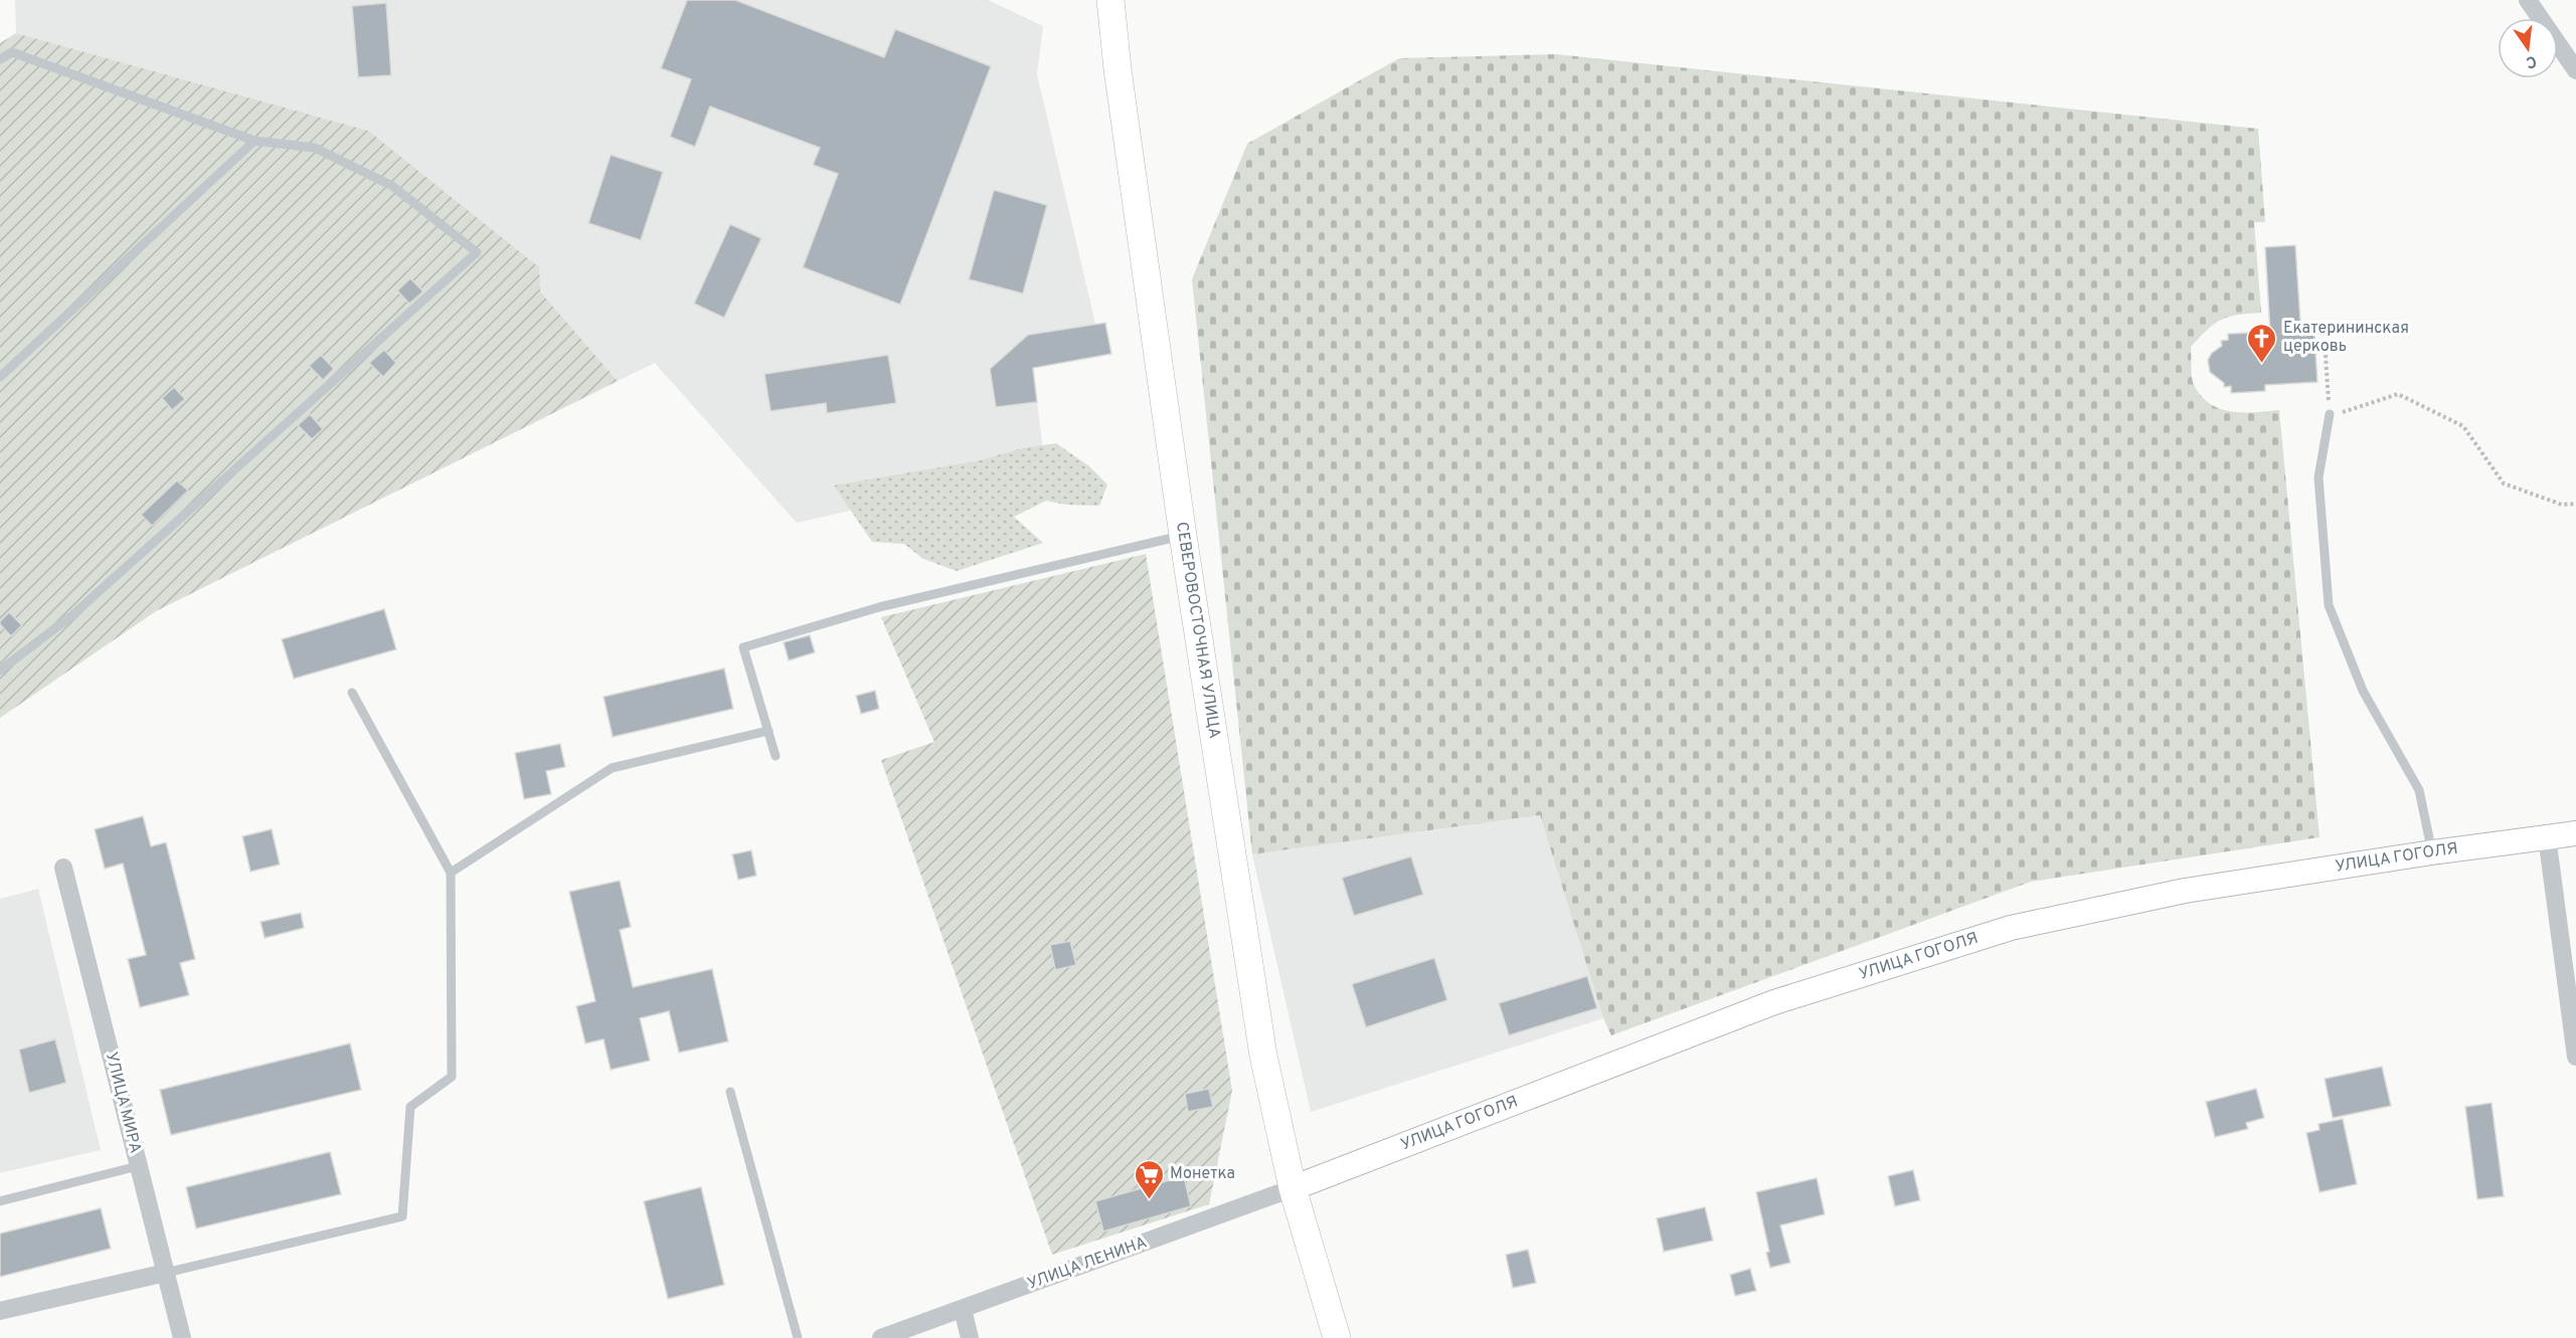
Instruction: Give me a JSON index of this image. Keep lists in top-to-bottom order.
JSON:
{
  "streets": {
    "main road": ["СЕВЕРОВОСТОЧНАЯ УЛИЦА"],
    "street": ["УЛИЦА ГОГОЛЯ", "УЛИЦА МИРА", "УЛИЦА ЛЕНИНА"]
  },
  "crossings": [
    ["СЕВЕРОВОСТОЧНАЯ УЛИЦА", "УЛИЦА ГОГОЛЯ"],
    ["СЕВЕРОВОСТОЧНАЯ УЛИЦА", "УЛИЦА ЛЕНИНА"],
    ["УЛИЦА ГОГОЛЯ", "УЛИЦА ЛЕНИНА"]
  ],
  "places": {
    "church": ["Екатерининская церковь"],
    "supermarket": ["Монетка"]
  },
  "north": "bottom"
}
